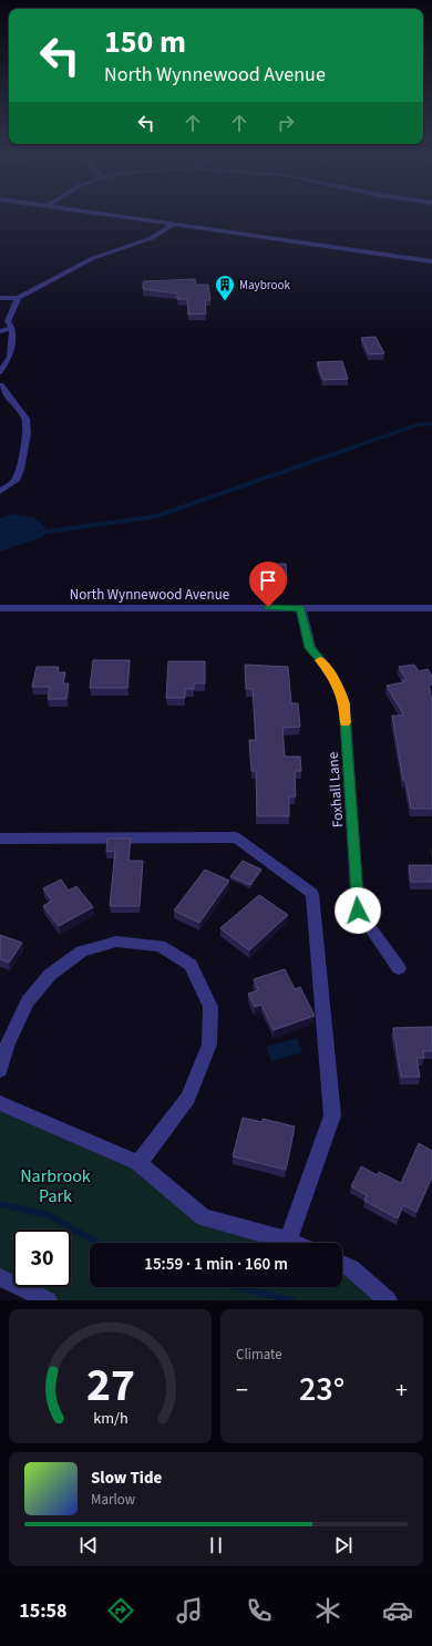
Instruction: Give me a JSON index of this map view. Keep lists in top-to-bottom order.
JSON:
{
  "streets": {
    "street": ["North Wynnewood Avenue", "Foxhall Lane"]
  },
  "crossings": [
    ["North Wynnewood Avenue", "Foxhall Lane"]
  ],
  "parks": ["Narbrook Park"],
  "places": {
    "building": ["Maybrook"]
  },
  "page": {
    "turn": ["150 m", "North Wynnewood Avenue"],
    "limit": "30",
    "trip": "15:59 · 1 min · 160 m",
    "tile": "Climate",
    "heat": ["−", "23°", "+"],
    "song": ["Slow Tide", "Marlow"],
    "tabs": "15:58",
    "gauge": ["27", "km/h"]
  }
}
